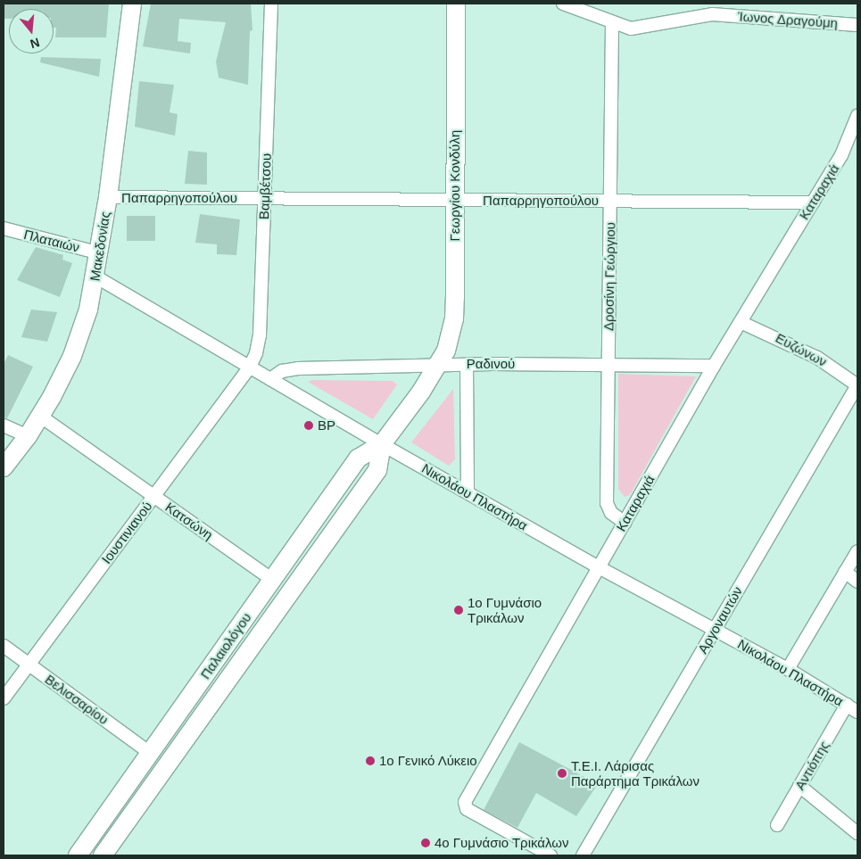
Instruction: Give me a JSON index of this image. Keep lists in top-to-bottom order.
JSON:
{
  "streets": {
    "main road": ["Γεωργίου Κονδύλη", "Μακεδονίας", "Παλαιολόγου"],
    "street": [
      "Ίωνος Δραγούμη",
      "Βαμβέτσου",
      "Καταραχιά",
      "Παπαρρηγοπούλου",
      "Πλαταιών",
      "Δροσίνη Γεώργιου",
      "Ευζώνων",
      "Ραδινού",
      "Νικολάου Πλαστήρα",
      "Κατσώνη",
      "Ιουστινιανού",
      "Αργοναυτών",
      "Βελισσαρίου",
      "Αντιόπης"
    ]
  },
  "crossings": [
    ["Ίωνος Δραγούμη", "Δροσίνη Γεώργιου"],
    ["Γεωργίου Κονδύλη", "Παπαρρηγοπούλου"],
    ["Γεωργίου Κονδύλη", "Ραδινού"],
    ["Γεωργίου Κονδύλη", "Παλαιολόγου"],
    ["Βαμβέτσου", "Παπαρρηγοπούλου"],
    ["Βαμβέτσου", "Νικολάου Πλαστήρα"],
    ["Βαμβέτσου", "Ιουστινιανού"],
    ["Καταραχιά", "Παπαρρηγοπούλου"],
    ["Καταραχιά", "Δροσίνη Γεώργιου"],
    ["Καταραχιά", "Ευζώνων"],
    ["Καταραχιά", "Ραδινού"],
    ["Καταραχιά", "Νικολάου Πλαστήρα"],
    ["Παπαρρηγοπούλου", "Μακεδονίας"],
    ["Παπαρρηγοπούλου", "Δροσίνη Γεώργιου"],
    ["Πλαταιών", "Μακεδονίας"],
    ["Μακεδονίας", "Νικολάου Πλαστήρα"],
    ["Μακεδονίας", "Κατσώνη"],
    ["Δροσίνη Γεώργιου", "Ραδινού"],
    ["Ευζώνων", "Αργοναυτών"],
    ["Ραδινού", "Νικολάου Πλαστήρα"],
    ["Ραδινού", "Παλαιολόγου"],
    ["Νικολάου Πλαστήρα", "Ιουστινιανού"],
    ["Νικολάου Πλαστήρα", "Αργοναυτών"],
    ["Νικολάου Πλαστήρα", "Παλαιολόγου"],
    ["Νικολάου Πλαστήρα", "Αντιόπης"],
    ["Κατσώνη", "Ιουστινιανού"],
    ["Κατσώνη", "Παλαιολόγου"],
    ["Ιουστινιανού", "Βελισσαρίου"],
    ["Παλαιολόγου", "Βελισσαρίου"]
  ],
  "places": [
    "BP",
    "1ο Γυμνάσιο Τρικάλων",
    "1ο Γενικό Λύκειο",
    "Τ.Ε.Ι. Λάρισας Παράρτημα Τρικάλων",
    "4ο Γυμνάσιο Τρικάλων"
  ],
  "north": "bottom"
}
